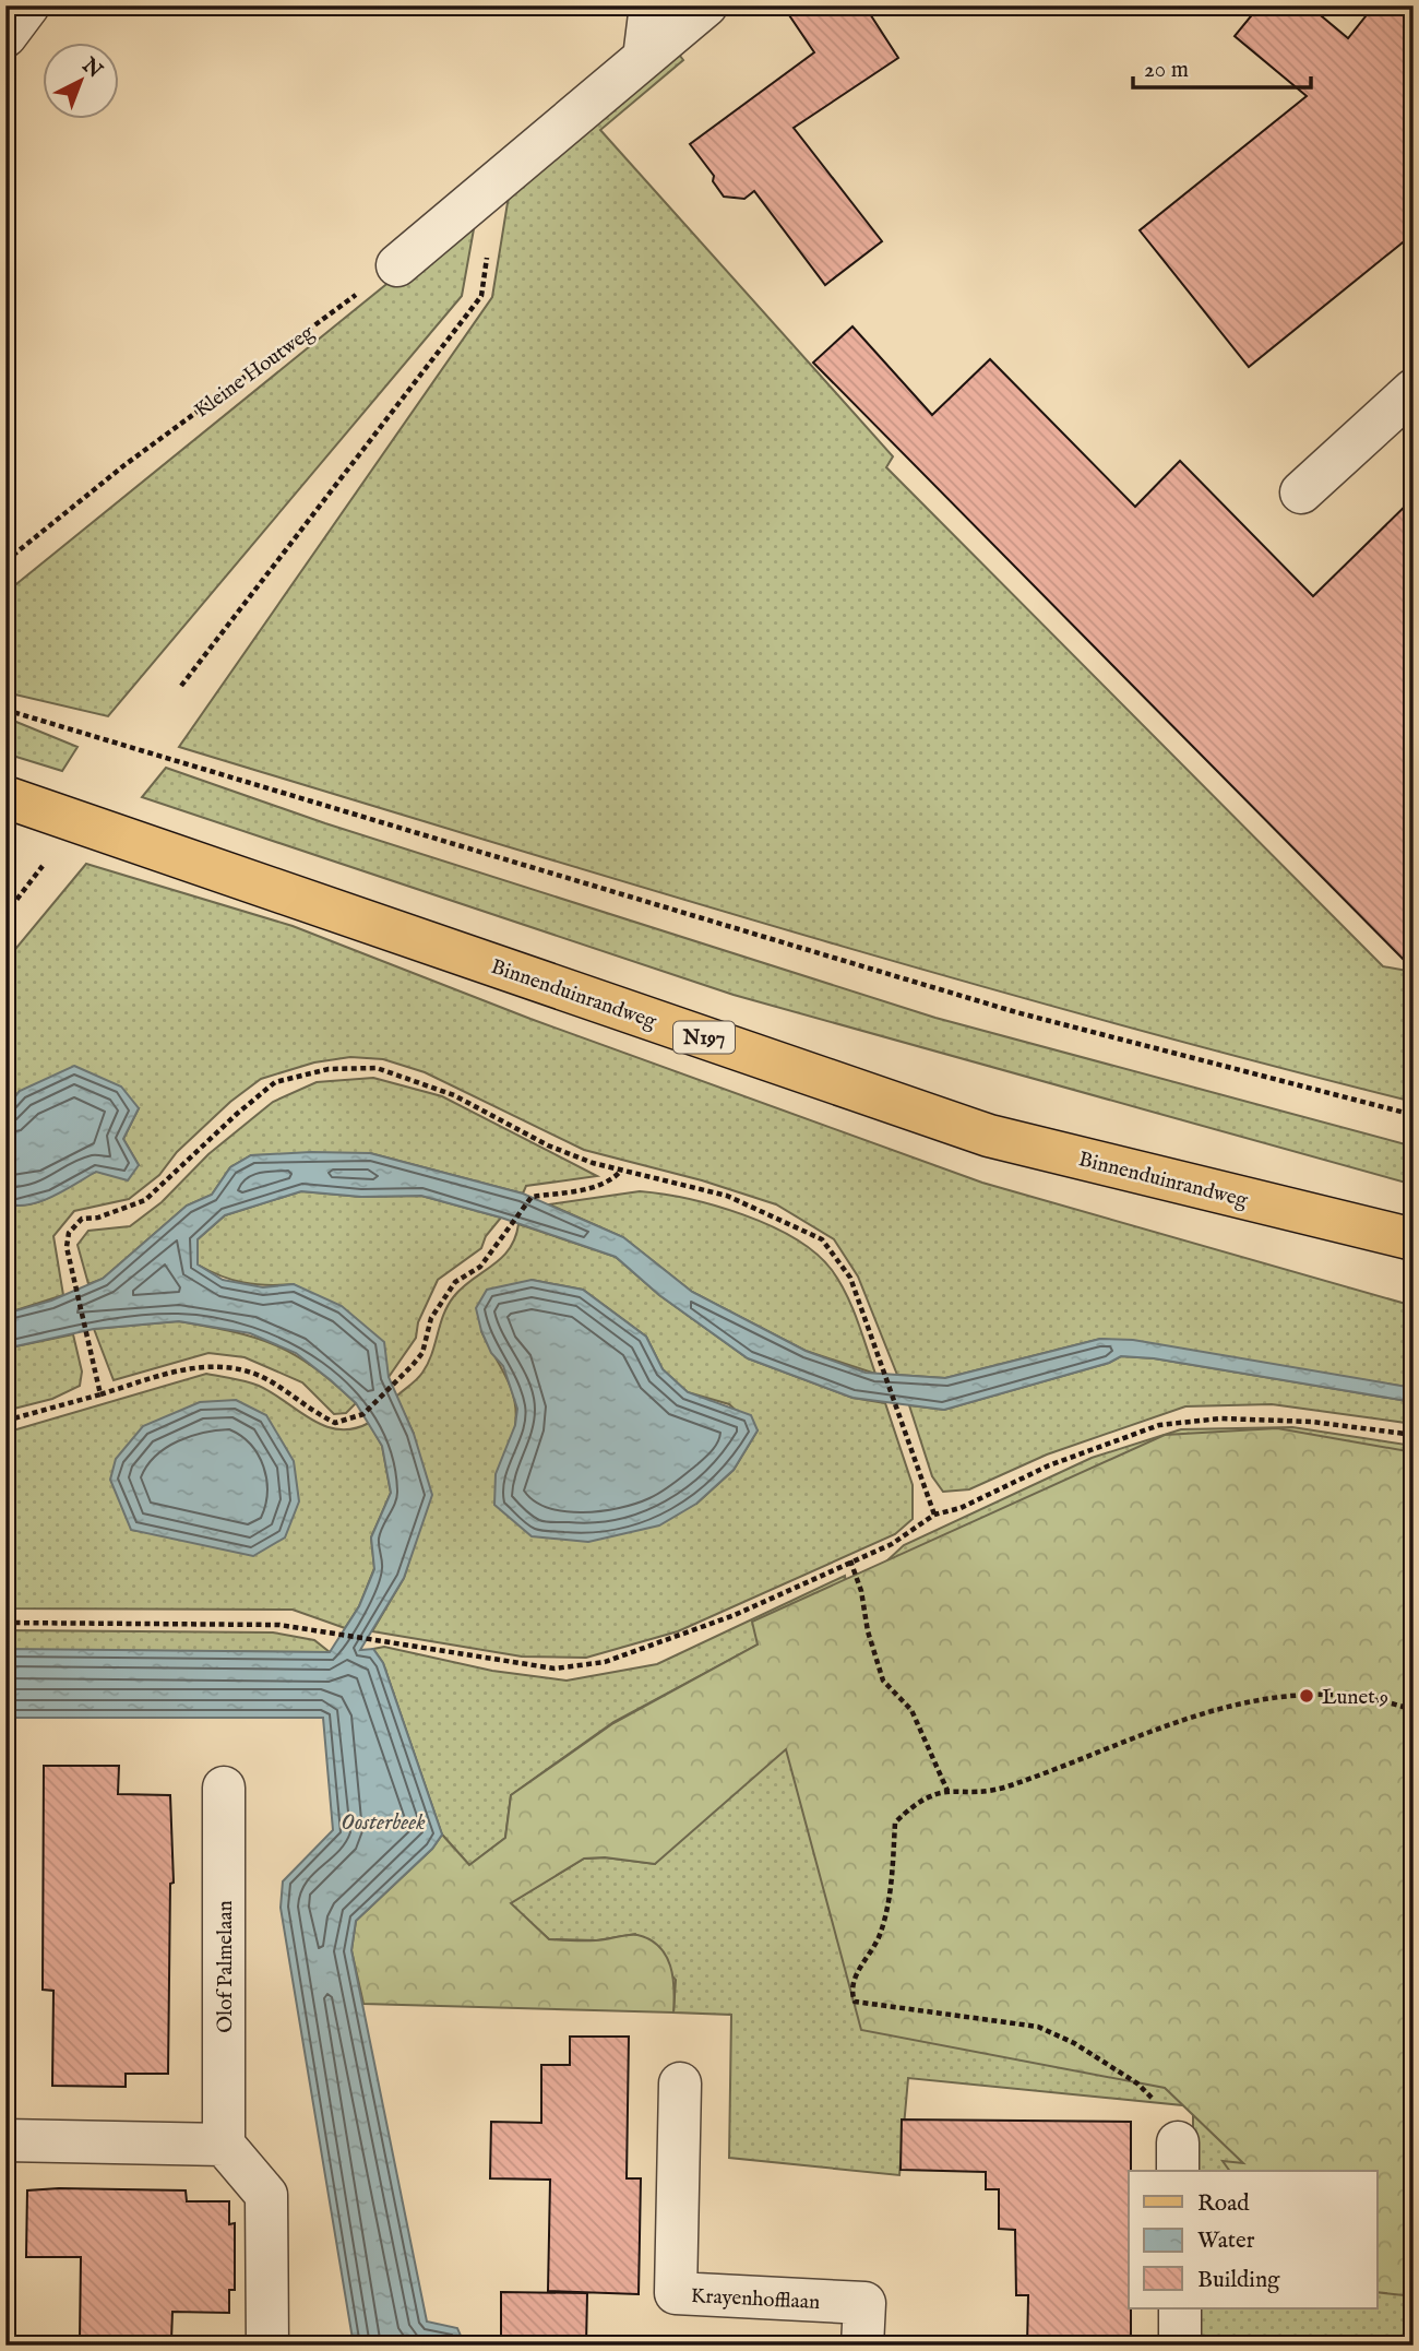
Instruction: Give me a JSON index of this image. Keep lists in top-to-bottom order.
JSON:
{
  "streets": {
    "main road": ["Binnenduinrandweg", "N197"],
    "street": ["Olof Palmelaan", "Krayenhofflaan"],
    "path": ["Kleine Houtweg"]
  },
  "water": ["Oosterbeek"],
  "places": ["Lunet 9"],
  "legend": ["Road", "Water", "Building"],
  "scale_bar": "20 m",
  "north": "top right"
}
